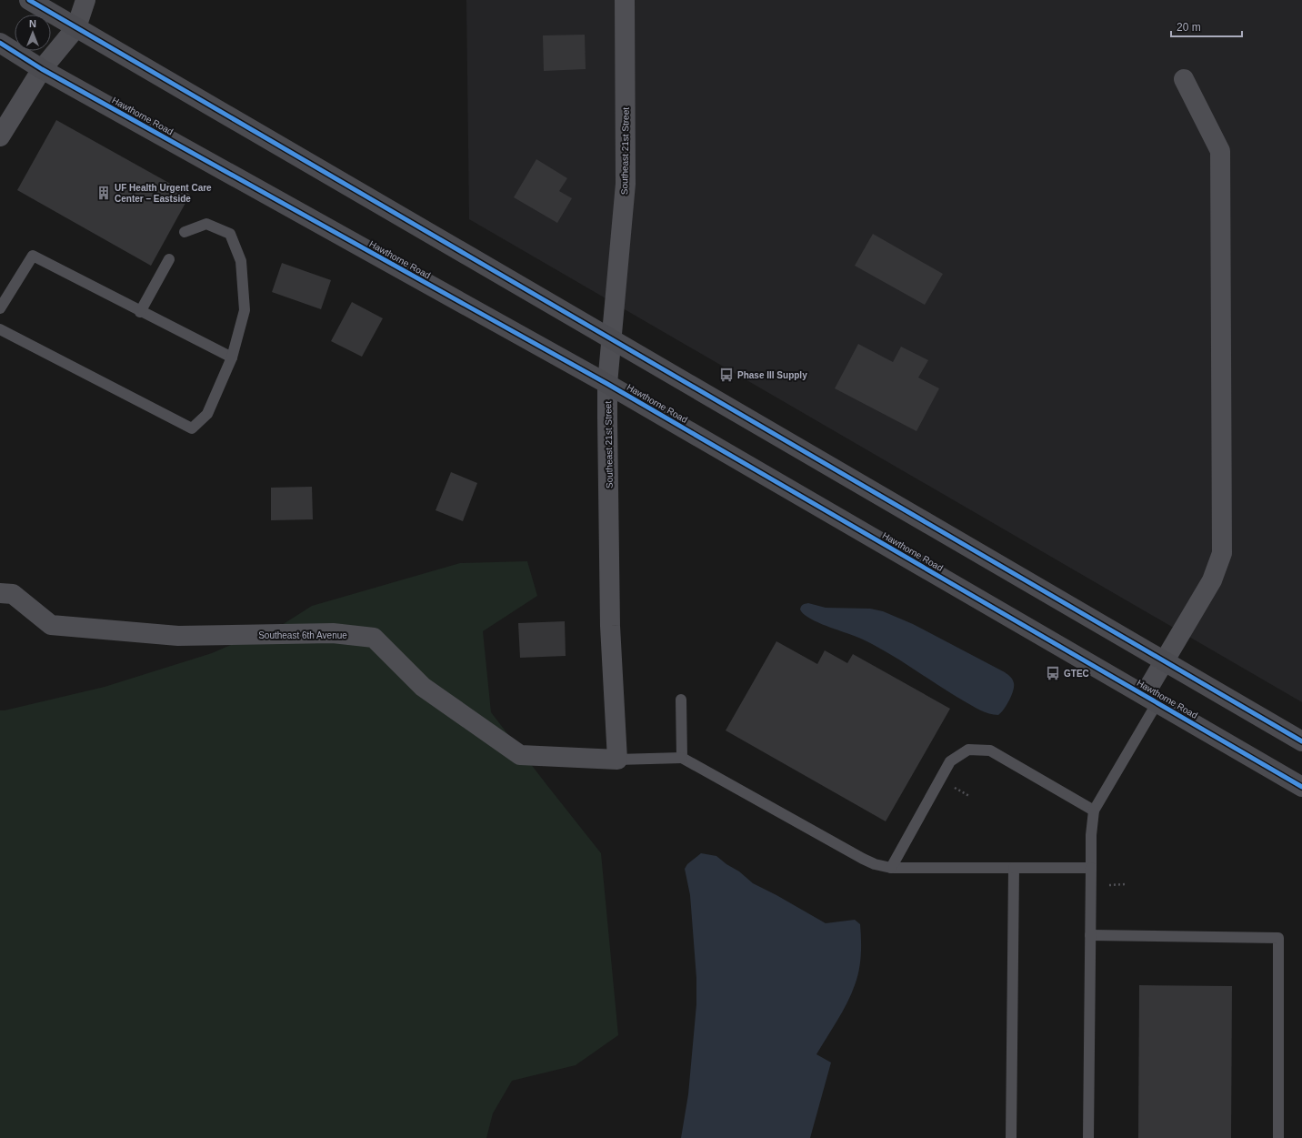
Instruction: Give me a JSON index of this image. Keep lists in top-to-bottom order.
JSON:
{
  "streets": {
    "highway": ["Hawthorne Road"],
    "street": ["Southeast 21st Street", "Southeast 6th Avenue"]
  },
  "crossings": [
    ["Hawthorne Road", "Southeast 21st Street"],
    ["Southeast 21st Street", "Southeast 6th Avenue"]
  ],
  "places": {
    "building": ["UF Health Urgent Care Center – Eastside"],
    "bus stop": ["Phase III Supply", "GTEC"]
  },
  "scale_bar": "20 m",
  "north": "top"
}
